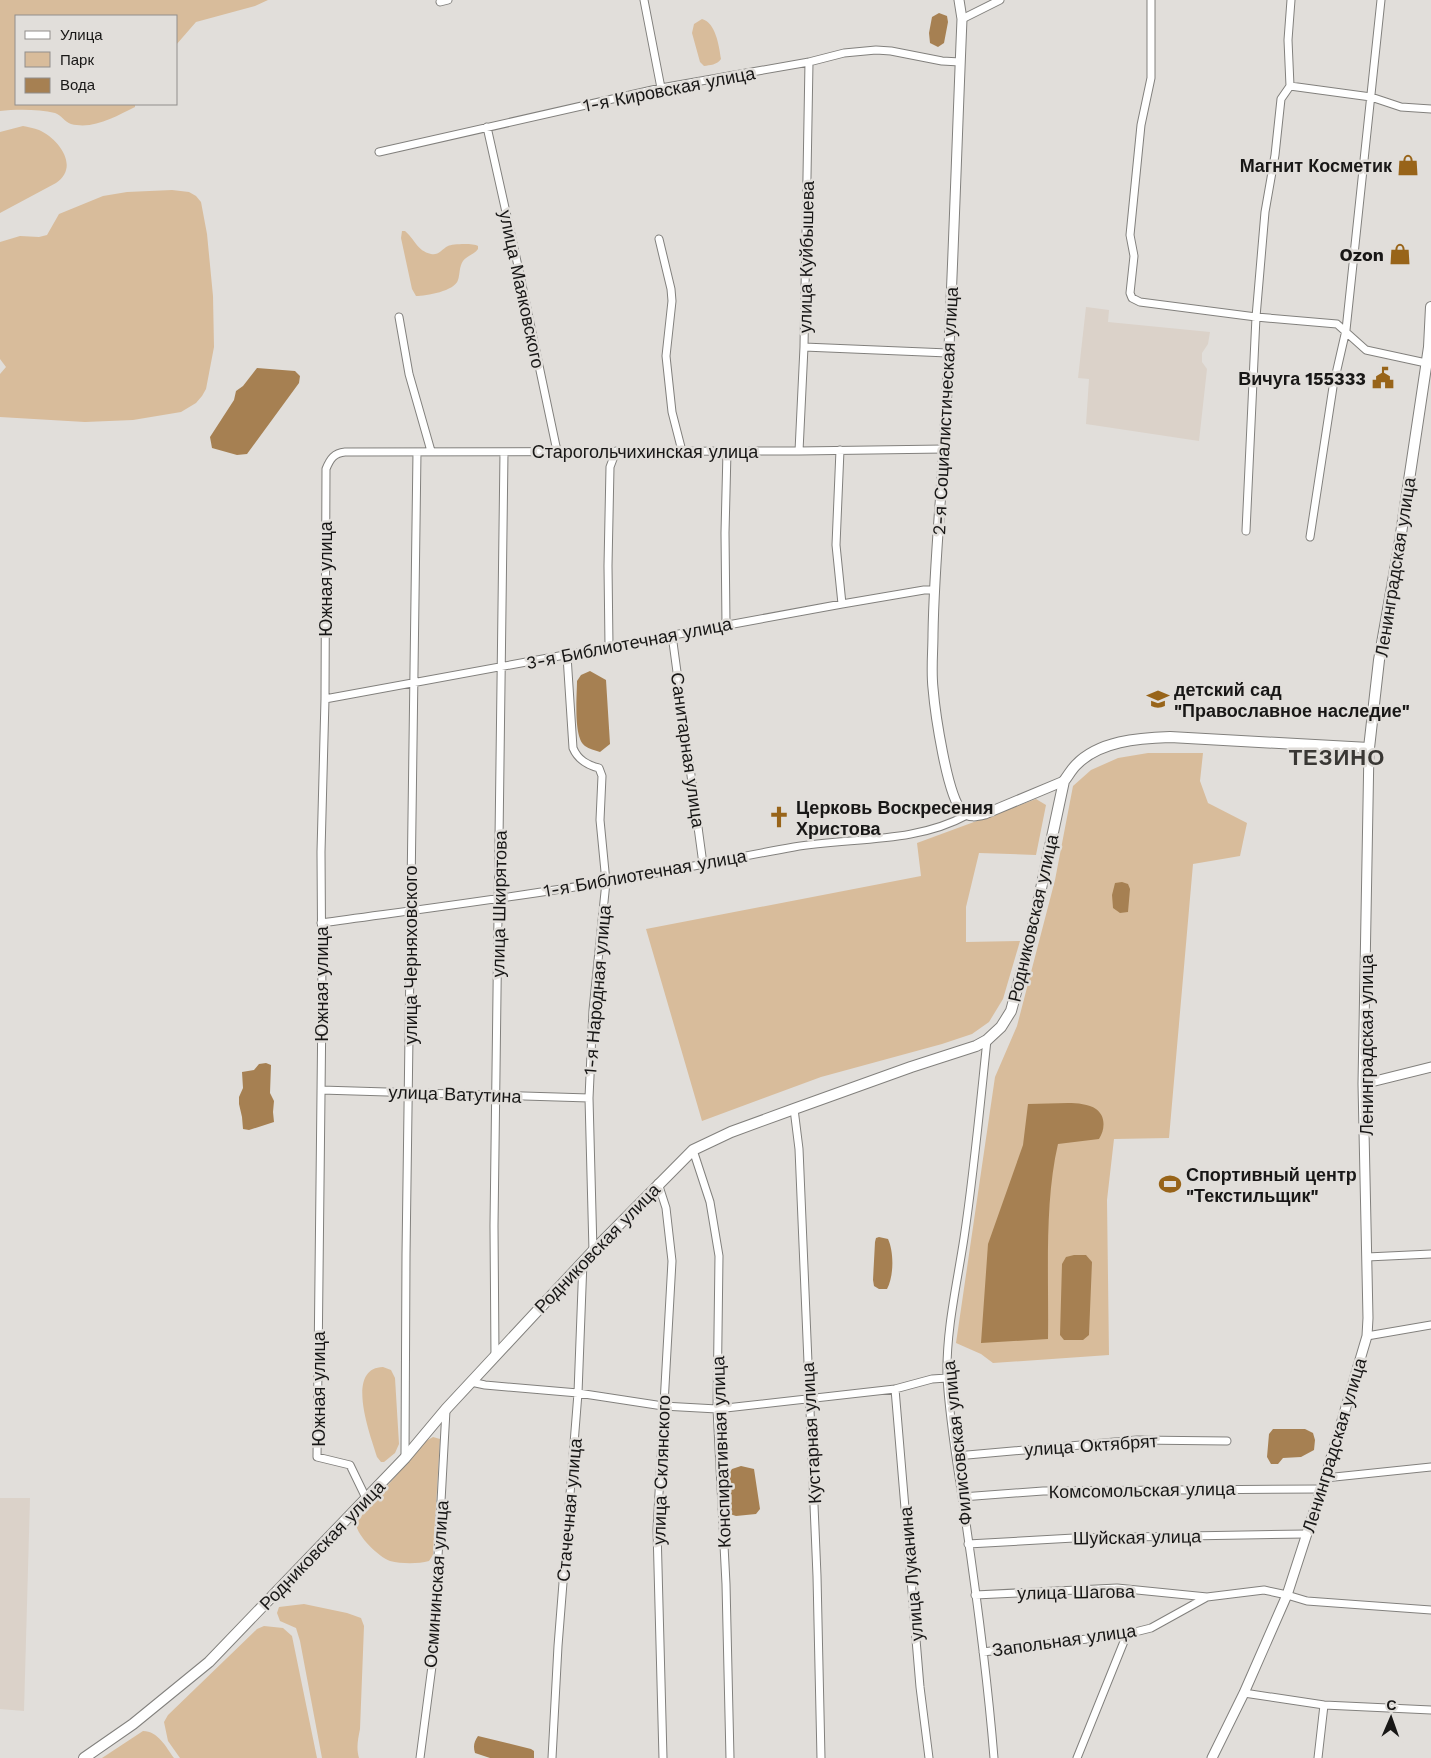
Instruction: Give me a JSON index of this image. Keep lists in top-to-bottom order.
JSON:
{
  "streets": {
    "main road": ["Ленинградская улица", "Родниковская улица"],
    "street": [
      "1-я Кировская улица",
      "улица Куйбышева",
      "улица Маяковского",
      "2-я Социалистическая улица",
      "Старогольчихинская улица",
      "Южная улица",
      "3-я Библиотечная улица",
      "Санитарная улица",
      "1-я Библиотечная улица",
      "улица Шкирятова",
      "улица Черняховского",
      "1-я Народная улица",
      "улица Ватутина",
      "Кустарная улица",
      "Филисовская улица",
      "улица Октябрят",
      "Конспиративная улица",
      "улица Склянского",
      "Комсомольская улица",
      "Стачечная улица",
      "Шуйская улица",
      "улица Луканина",
      "Осмининская улица",
      "улица Шагова",
      "Запольная улица"
    ]
  },
  "crossings": [
    ["1-я Кировская улица", "улица Куйбышева"],
    ["1-я Кировская улица", "улица Маяковского"],
    ["1-я Кировская улица", "2-я Социалистическая улица"],
    ["улица Куйбышева", "Старогольчихинская улица"],
    ["улица Маяковского", "Старогольчихинская улица"],
    ["2-я Социалистическая улица", "Старогольчихинская улица"],
    ["2-я Социалистическая улица", "3-я Библиотечная улица"],
    ["2-я Социалистическая улица", "1-я Библиотечная улица"],
    ["Старогольчихинская улица", "Южная улица"],
    ["Старогольчихинская улица", "улица Шкирятова"],
    ["Старогольчихинская улица", "улица Черняховского"],
    ["Ленинградская улица", "Комсомольская улица"],
    ["Ленинградская улица", "Шуйская улица"],
    ["Ленинградская улица", "Запольная улица"],
    ["Южная улица", "3-я Библиотечная улица"],
    ["Южная улица", "1-я Библиотечная улица"],
    ["Южная улица", "Родниковская улица"],
    ["Южная улица", "улица Ватутина"],
    ["3-я Библиотечная улица", "Санитарная улица"],
    ["3-я Библиотечная улица", "улица Шкирятова"],
    ["3-я Библиотечная улица", "улица Черняховского"],
    ["3-я Библиотечная улица", "1-я Народная улица"],
    ["Санитарная улица", "1-я Библиотечная улица"],
    ["1-я Библиотечная улица", "улица Шкирятова"],
    ["1-я Библиотечная улица", "улица Черняховского"],
    ["1-я Библиотечная улица", "1-я Народная улица"],
    ["улица Шкирятова", "Родниковская улица"],
    ["улица Шкирятова", "улица Ватутина"],
    ["Родниковская улица", "улица Черняховского"],
    ["Родниковская улица", "1-я Народная улица"],
    ["Родниковская улица", "Кустарная улица"],
    ["Родниковская улица", "Филисовская улица"],
    ["Родниковская улица", "Конспиративная улица"],
    ["Родниковская улица", "улица Склянского"],
    ["Родниковская улица", "Стачечная улица"],
    ["Родниковская улица", "Осмининская улица"],
    ["улица Черняховского", "улица Ватутина"],
    ["1-я Народная улица", "улица Ватутина"],
    ["Филисовская улица", "улица Октябрят"],
    ["Филисовская улица", "Комсомольская улица"],
    ["Филисовская улица", "Шуйская улица"],
    ["Филисовская улица", "улица Шагова"],
    ["Филисовская улица", "Запольная улица"],
    ["улица Шагова", "Запольная улица"]
  ],
  "districts": ["ТЕЗИНО"],
  "places": {
    "shop": ["Магнит Косметик", "Ozon"],
    "public building": ["Вичуга 155333"],
    "school or university": ["детский сад \"Православное наследие\""],
    "church": ["Церковь Воскресения Христова"],
    "sports": ["Спортивный центр \"Текстильщик\""]
  },
  "legend": ["Улица", "Парк", "Вода"],
  "north": "top"
}
